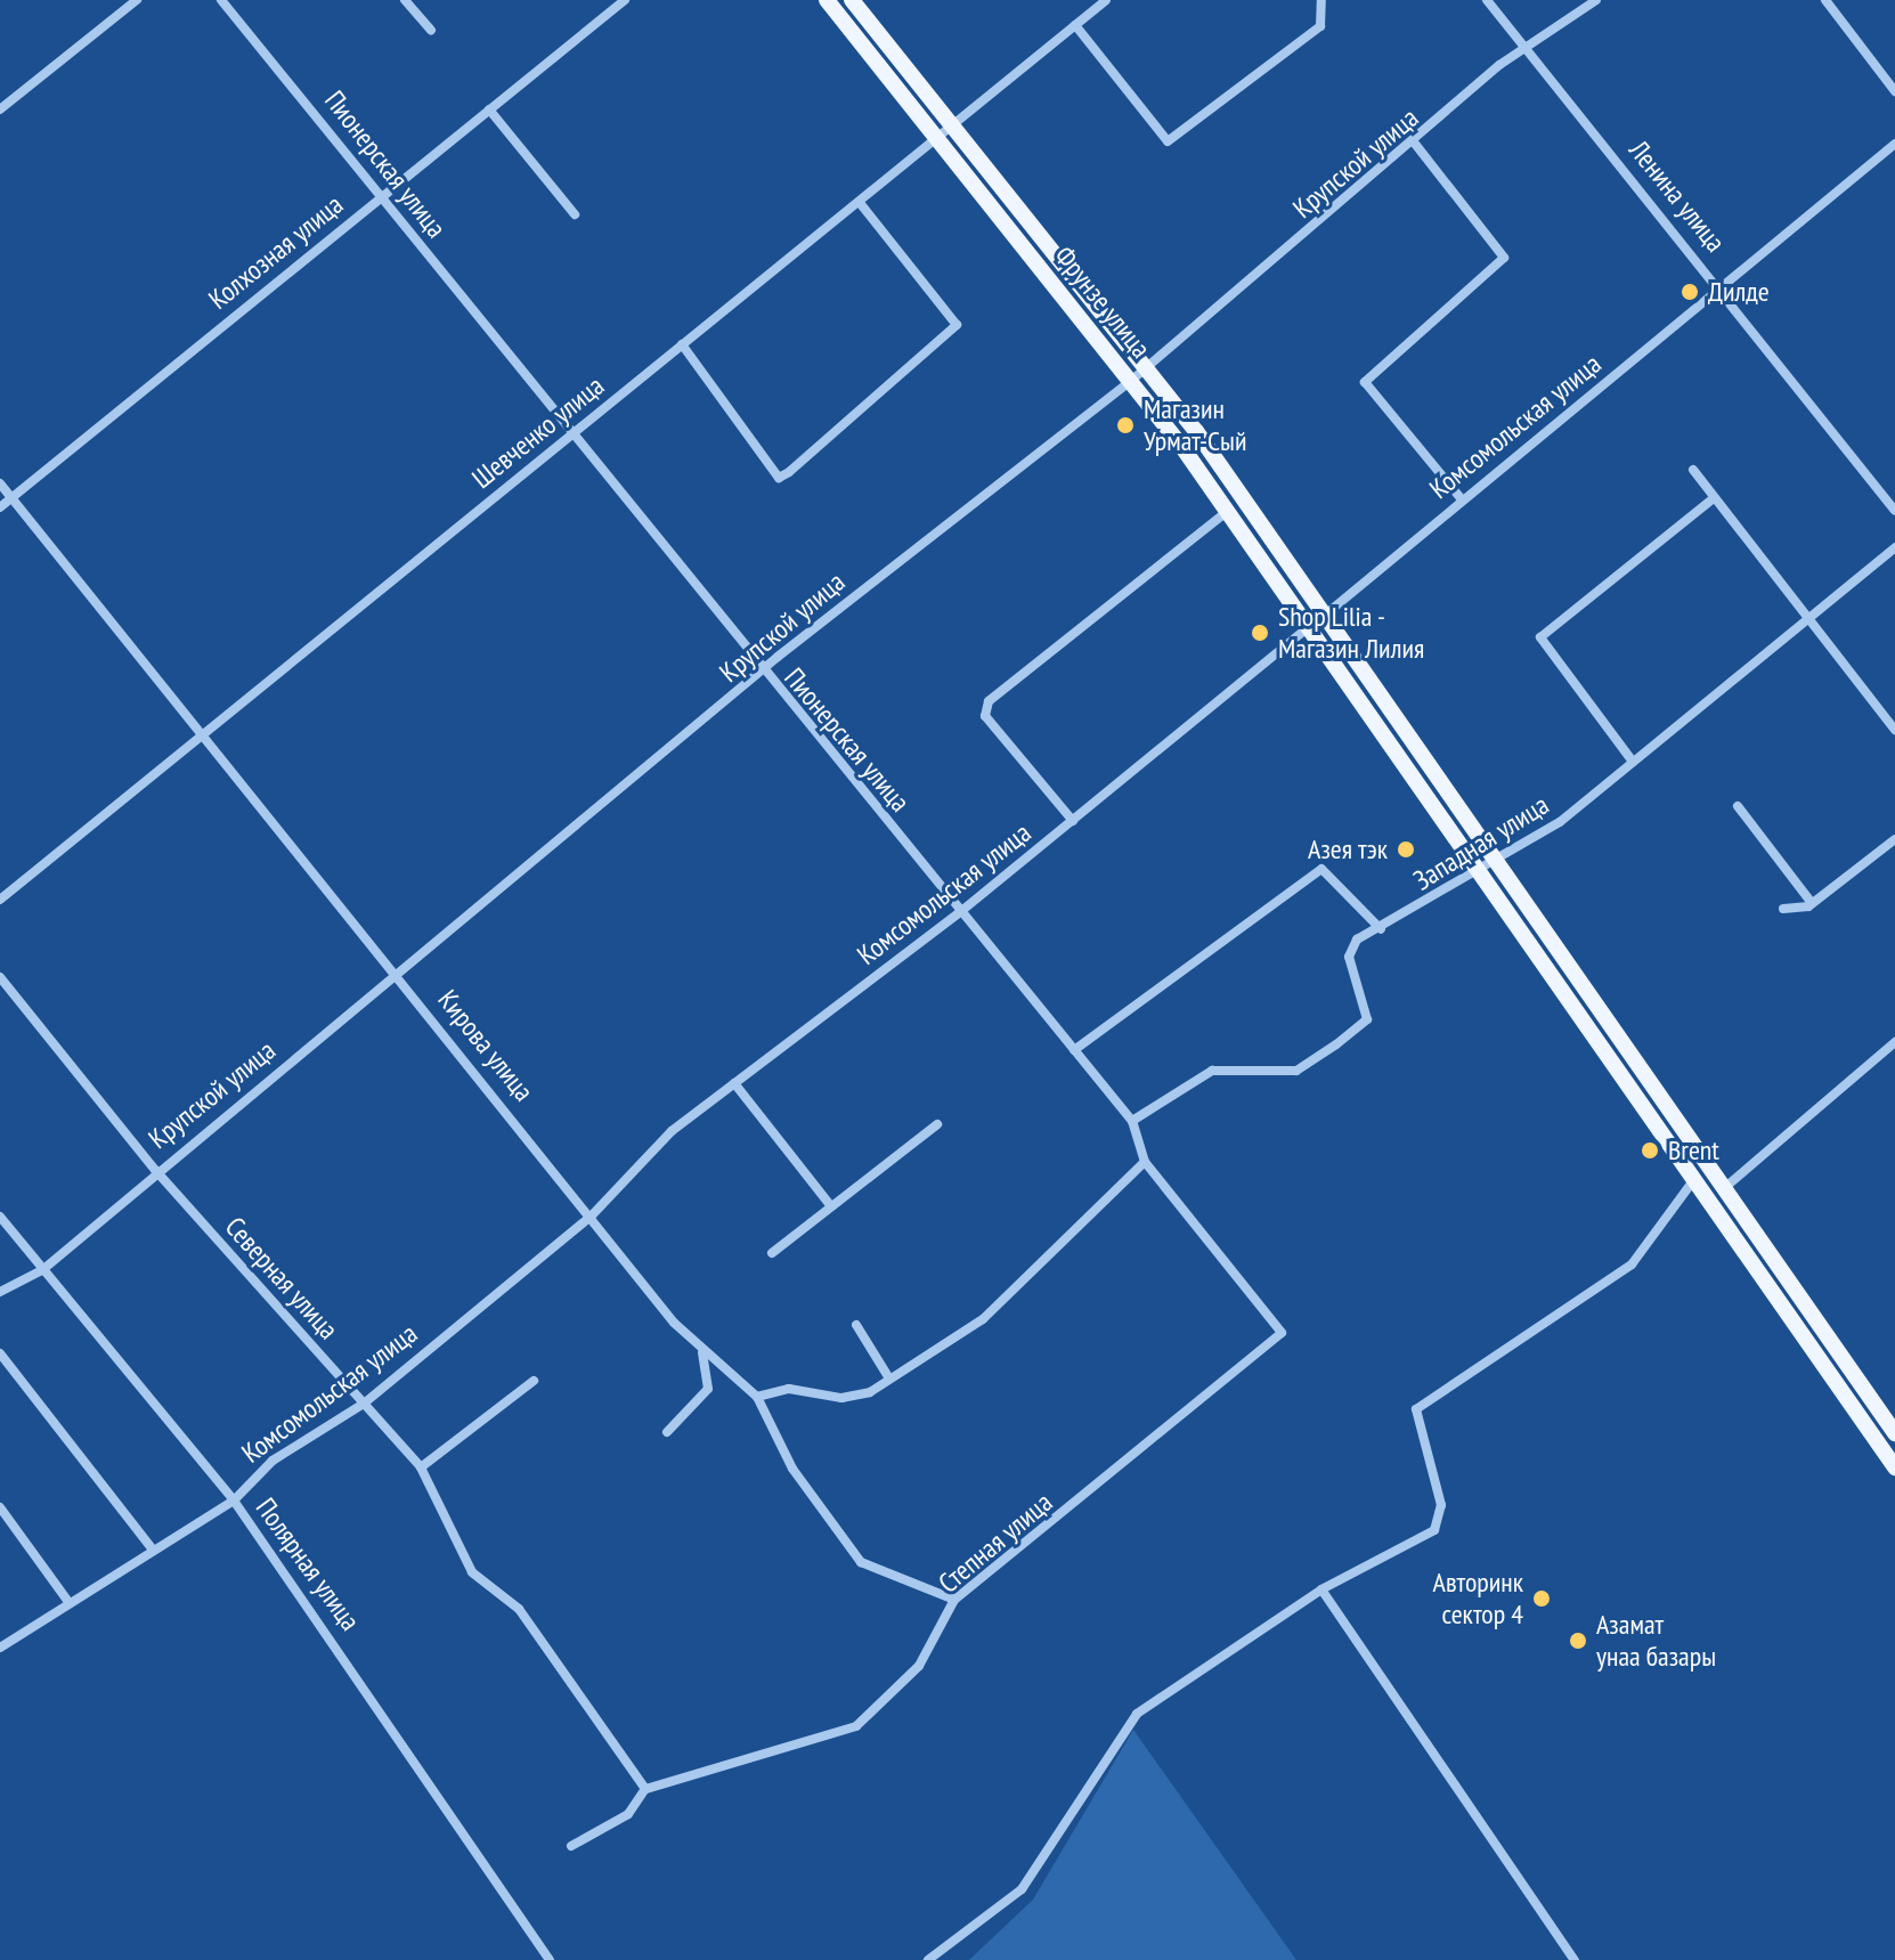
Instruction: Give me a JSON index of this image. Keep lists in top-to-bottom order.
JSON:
{
  "streets": {
    "main road": ["Фрунзе улица"],
    "street": [
      "Крупской улица",
      "Пионерская улица",
      "Ленина улица",
      "Колхозная улица",
      "Комсомольская улица",
      "Шевченко улица",
      "Западная улица",
      "Кирова улица",
      "Северная улица",
      "Степная улица",
      "Полярная улица"
    ]
  },
  "crossings": [
    ["Крупской улица", "Пионерская улица"],
    ["Крупской улица", "Ленина улица"],
    ["Крупской улица", "Фрунзе улица"],
    ["Крупской улица", "Кирова улица"],
    ["Крупской улица", "Северная улица"],
    ["Крупской улица", "Полярная улица"],
    ["Пионерская улица", "Колхозная улица"],
    ["Пионерская улица", "Комсомольская улица"],
    ["Пионерская улица", "Шевченко улица"],
    ["Пионерская улица", "Западная улица"],
    ["Пионерская улица", "Степная улица"],
    ["Ленина улица", "Комсомольская улица"],
    ["Колхозная улица", "Кирова улица"],
    ["Фрунзе улица", "Комсомольская улица"],
    ["Фрунзе улица", "Шевченко улица"],
    ["Фрунзе улица", "Западная улица"],
    ["Комсомольская улица", "Кирова улица"],
    ["Комсомольская улица", "Северная улица"],
    ["Комсомольская улица", "Полярная улица"],
    ["Шевченко улица", "Кирова улица"],
    ["Кирова улица", "Степная улица"],
    ["Северная улица", "Степная улица"]
  ],
  "places": [
    "Дилде",
    "Магазин Урмат-Сый",
    "Shop Lilia - Магазин Лилия",
    "Азея тэк",
    "Brent",
    "Авторинк сектор 4",
    "Азамат унаа базары"
  ]
}
